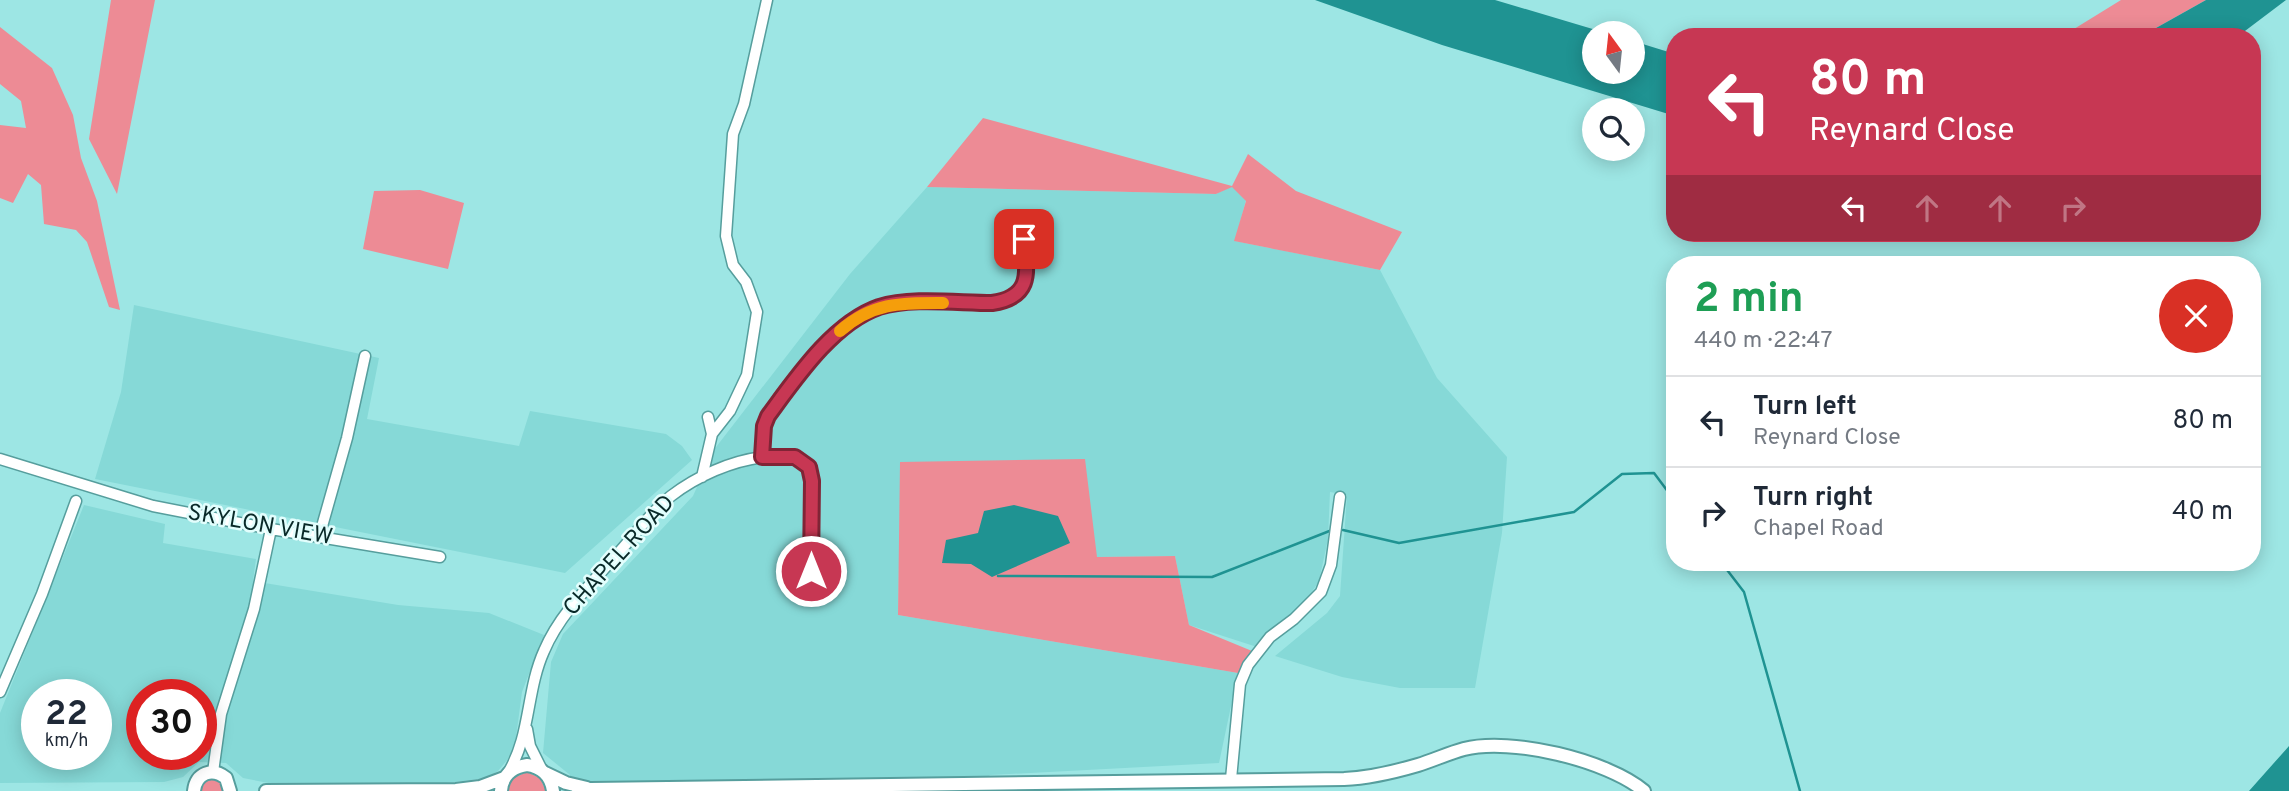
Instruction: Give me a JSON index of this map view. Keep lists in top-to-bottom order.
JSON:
{
  "streets": {
    "street": ["SKYLON VIEW", "CHAPEL ROAD"]
  },
  "north": "top",
  "page": {
    "turn": ["80 m", "Reynard Close"],
    "heading": ["2 min", "440 m · 22:47"],
    "list": [
      {
        "name": "Turn left",
        "note": "Reynard Close",
        "value": "80 m"
      },
      {
        "name": "Turn right",
        "note": "Chapel Road",
        "value": "40 m"
      }
    ],
    "speed": "22 km/h",
    "limit": "30"
  }
}
